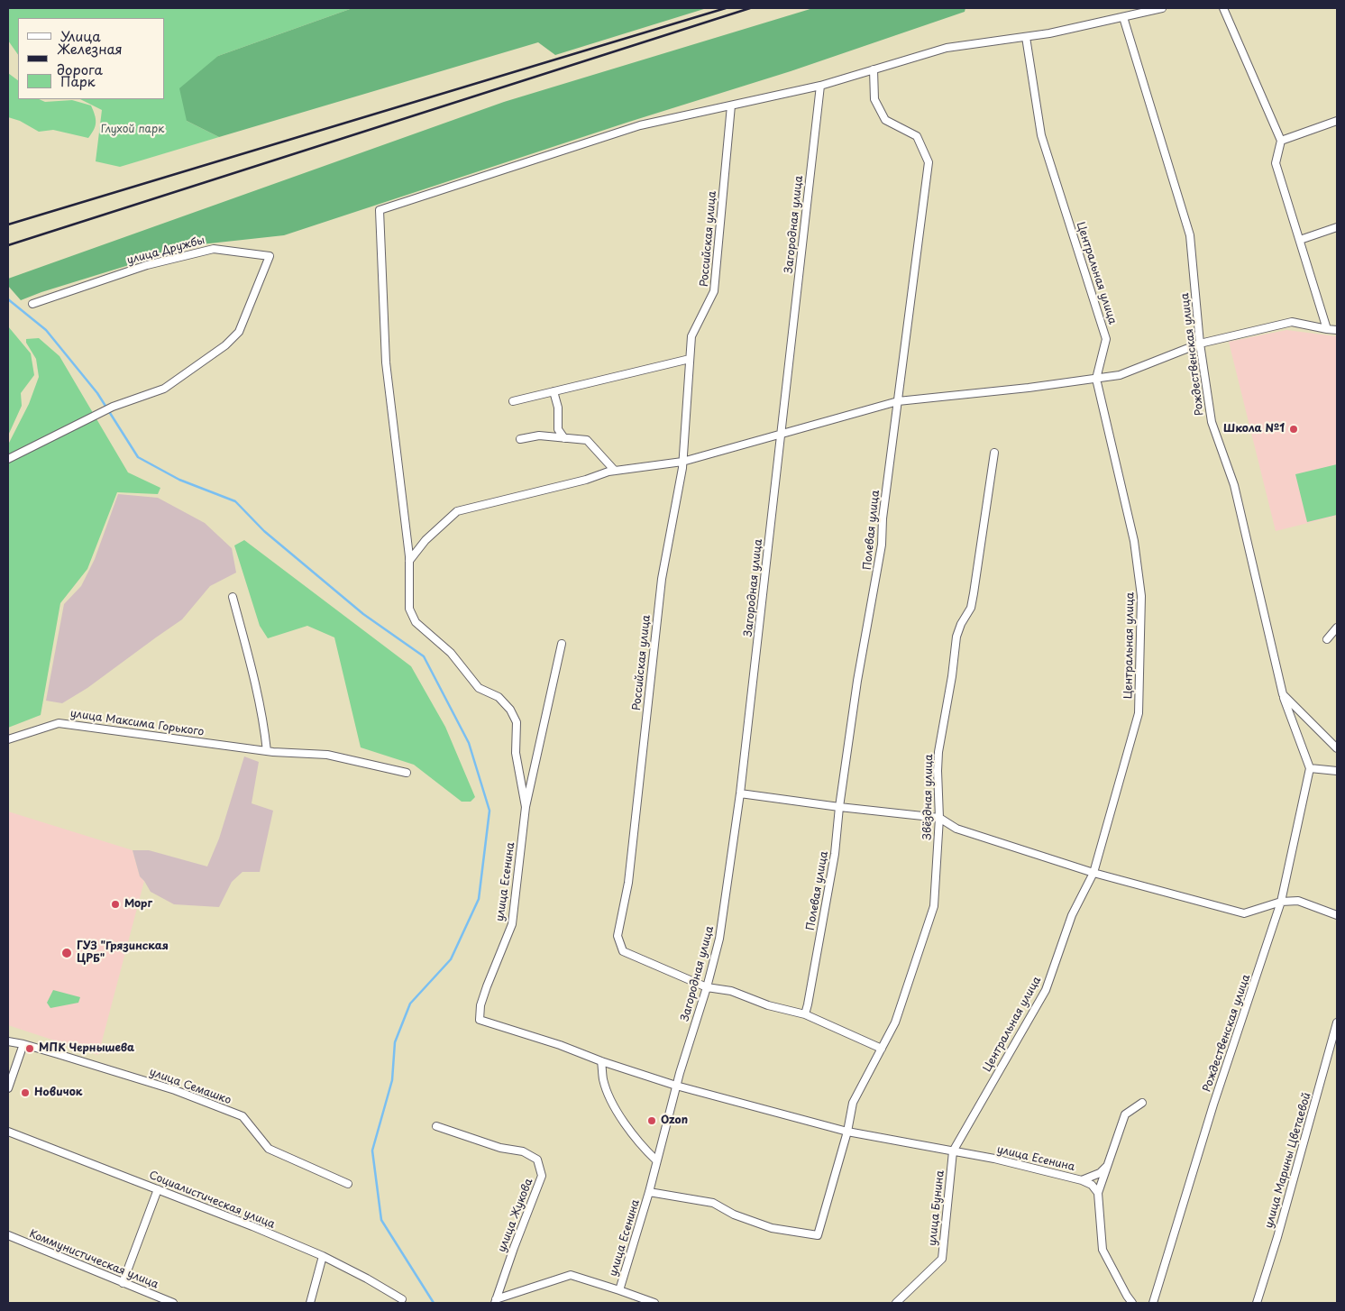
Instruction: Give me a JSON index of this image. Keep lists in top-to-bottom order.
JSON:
{
  "streets": {
    "street": [
      "Загородная улица",
      "Российская улица",
      "улица Дружбы",
      "Центральная улица",
      "Рождественская улица",
      "Полевая улица",
      "улица Максима Горького",
      "Звёздная улица",
      "улица Есенина",
      "улица Семашко",
      "улица Марины Цветаевой",
      "Социалистическая улица",
      "улица Бунина",
      "улица Жукова",
      "Коммунистическая улица"
    ]
  },
  "crossings": [
    ["Загородная улица", "Российская улица"],
    ["Загородная улица", "улица Есенина"],
    ["Российская улица", "Полевая улица"],
    ["Российская улица", "Звёздная улица"],
    ["Центральная улица", "улица Есенина"],
    ["Центральная улица", "улица Бунина"],
    ["Звёздная улица", "улица Есенина"],
    ["улица Есенина", "улица Бунина"]
  ],
  "parks": ["Глухой парк"],
  "places": [
    "Школа №1",
    "Морг",
    "ГУЗ \"Грязинская ЦРБ\"",
    "МПК Чернышева",
    "Новичок",
    "Ozon"
  ],
  "legend": ["Улица", "Железная дорога", "Парк"]
}
